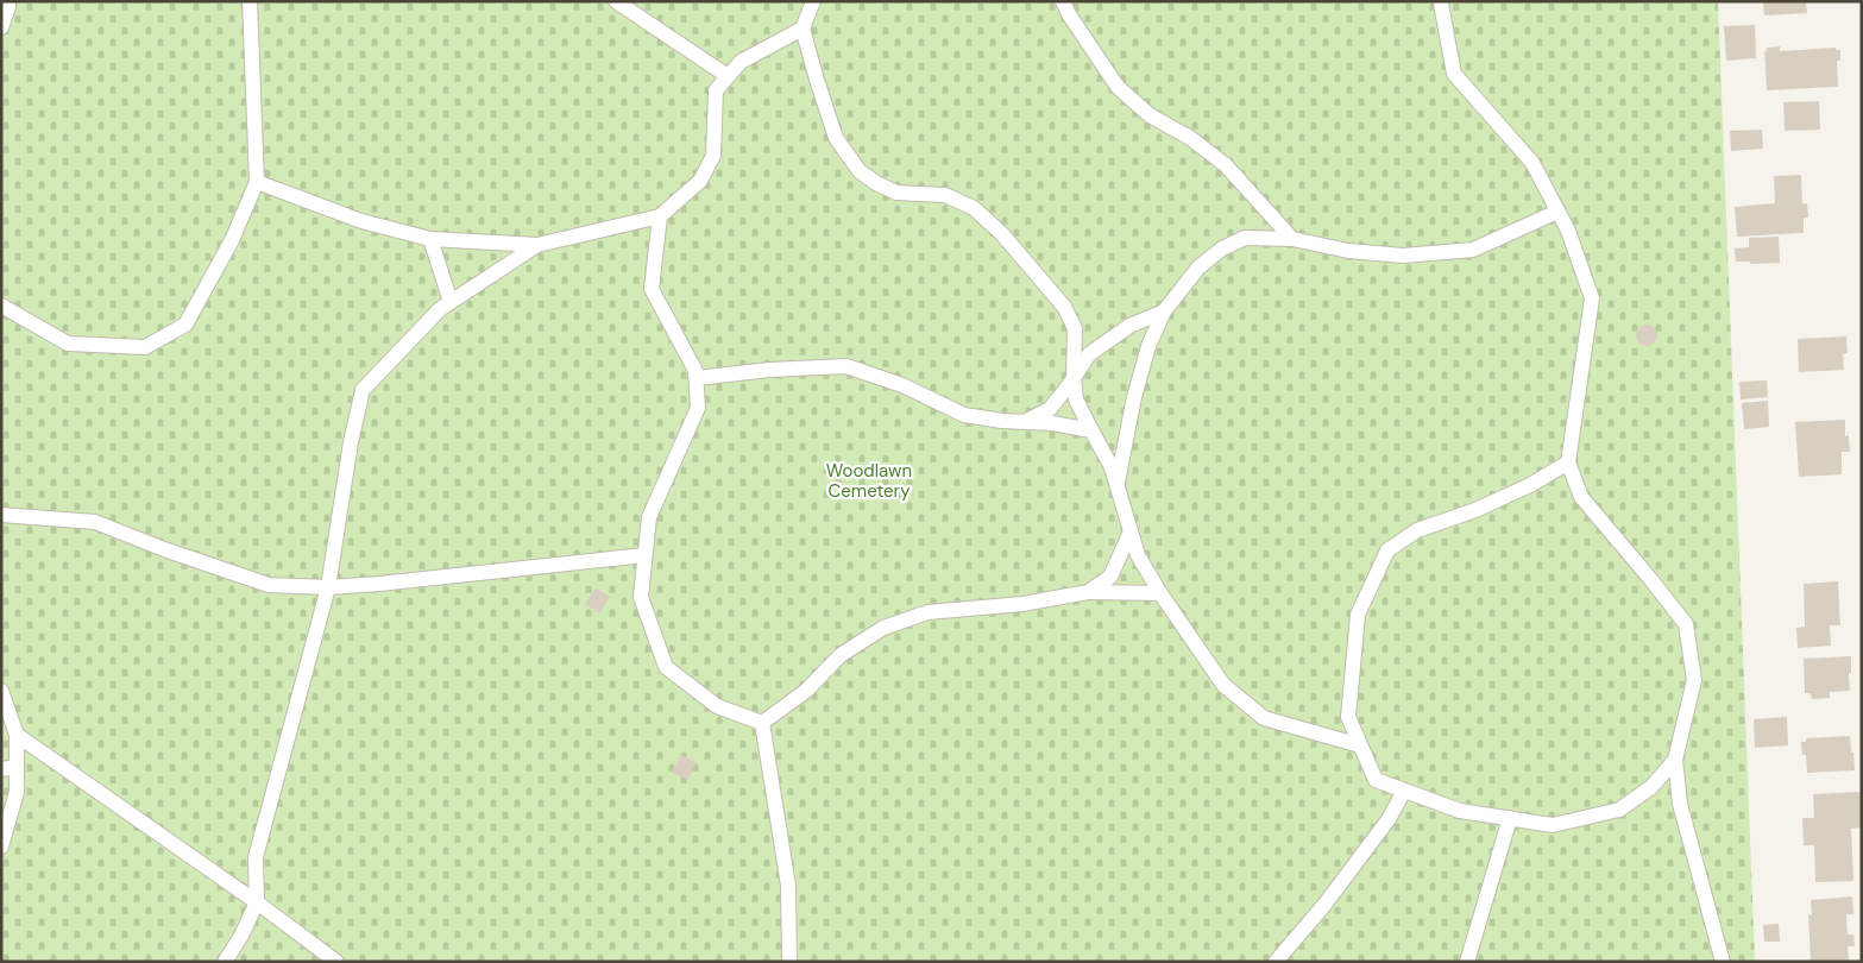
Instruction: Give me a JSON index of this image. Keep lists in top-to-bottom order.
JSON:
{
  "parks": ["Woodlawn Cemetery"]
}
